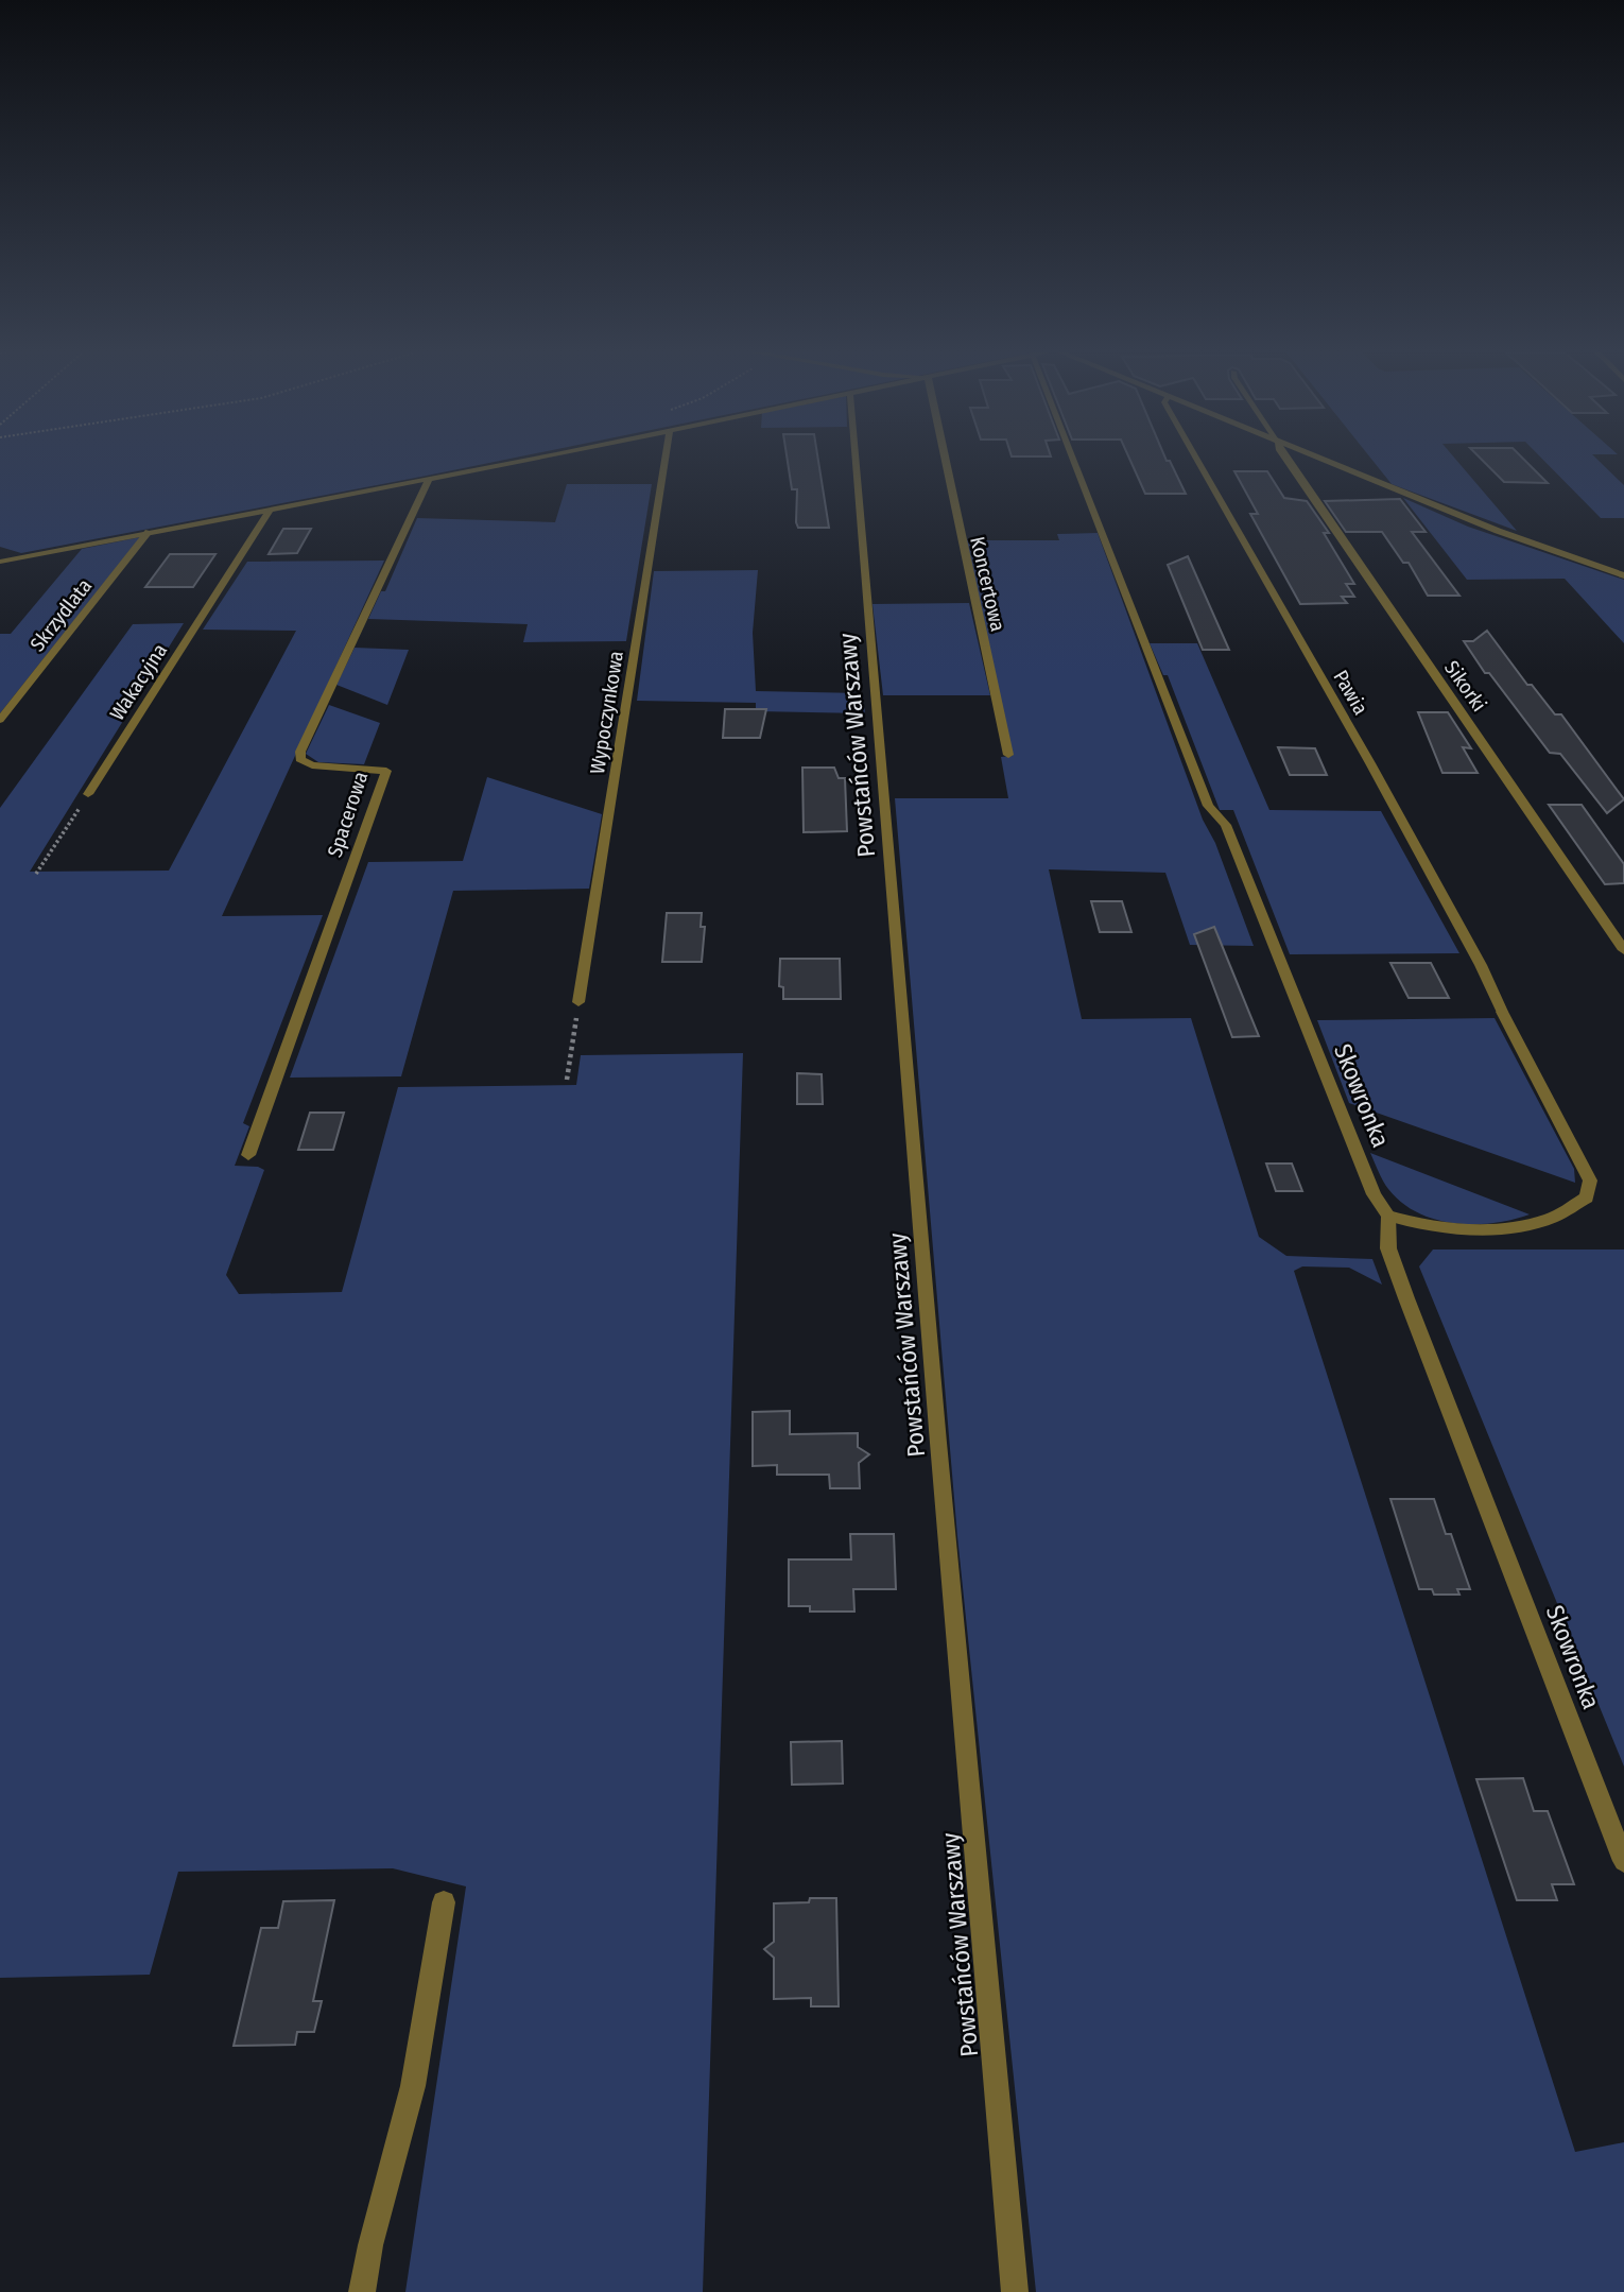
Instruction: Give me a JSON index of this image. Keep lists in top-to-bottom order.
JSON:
{
  "streets": {
    "street": [
      "Koncertowa",
      "Skrzydlata",
      "Wakacyjna",
      "Sikorki",
      "Pawia",
      "Wypoczynkowa",
      "Powstańców Warszawy",
      "Spacerowa",
      "Skowronka"
    ]
  },
  "crossings": [
    ["Pawia", "Skowronka"]
  ]
}
